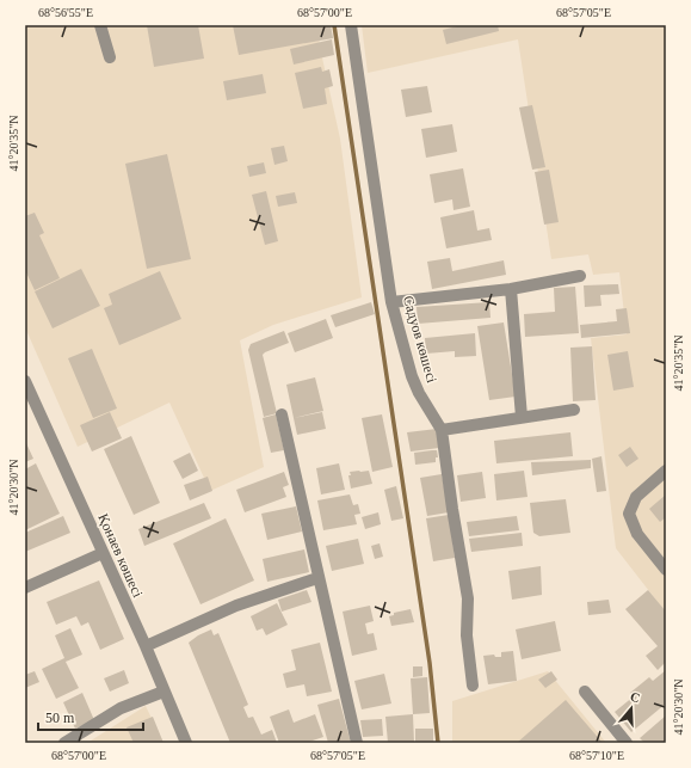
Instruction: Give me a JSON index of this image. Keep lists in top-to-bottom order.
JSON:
{
  "streets": {
    "street": ["Садуов көшесі", "Қонаев көшесі"]
  },
  "scale_bar": "50 m",
  "north": "top",
  "coordinates": [
    "68°56'55\"E",
    "68°57'00\"E",
    "68°57'05\"E",
    "41°20'35\"N",
    "41°20'30\"N",
    "68°57'10\"E"
  ]
}
